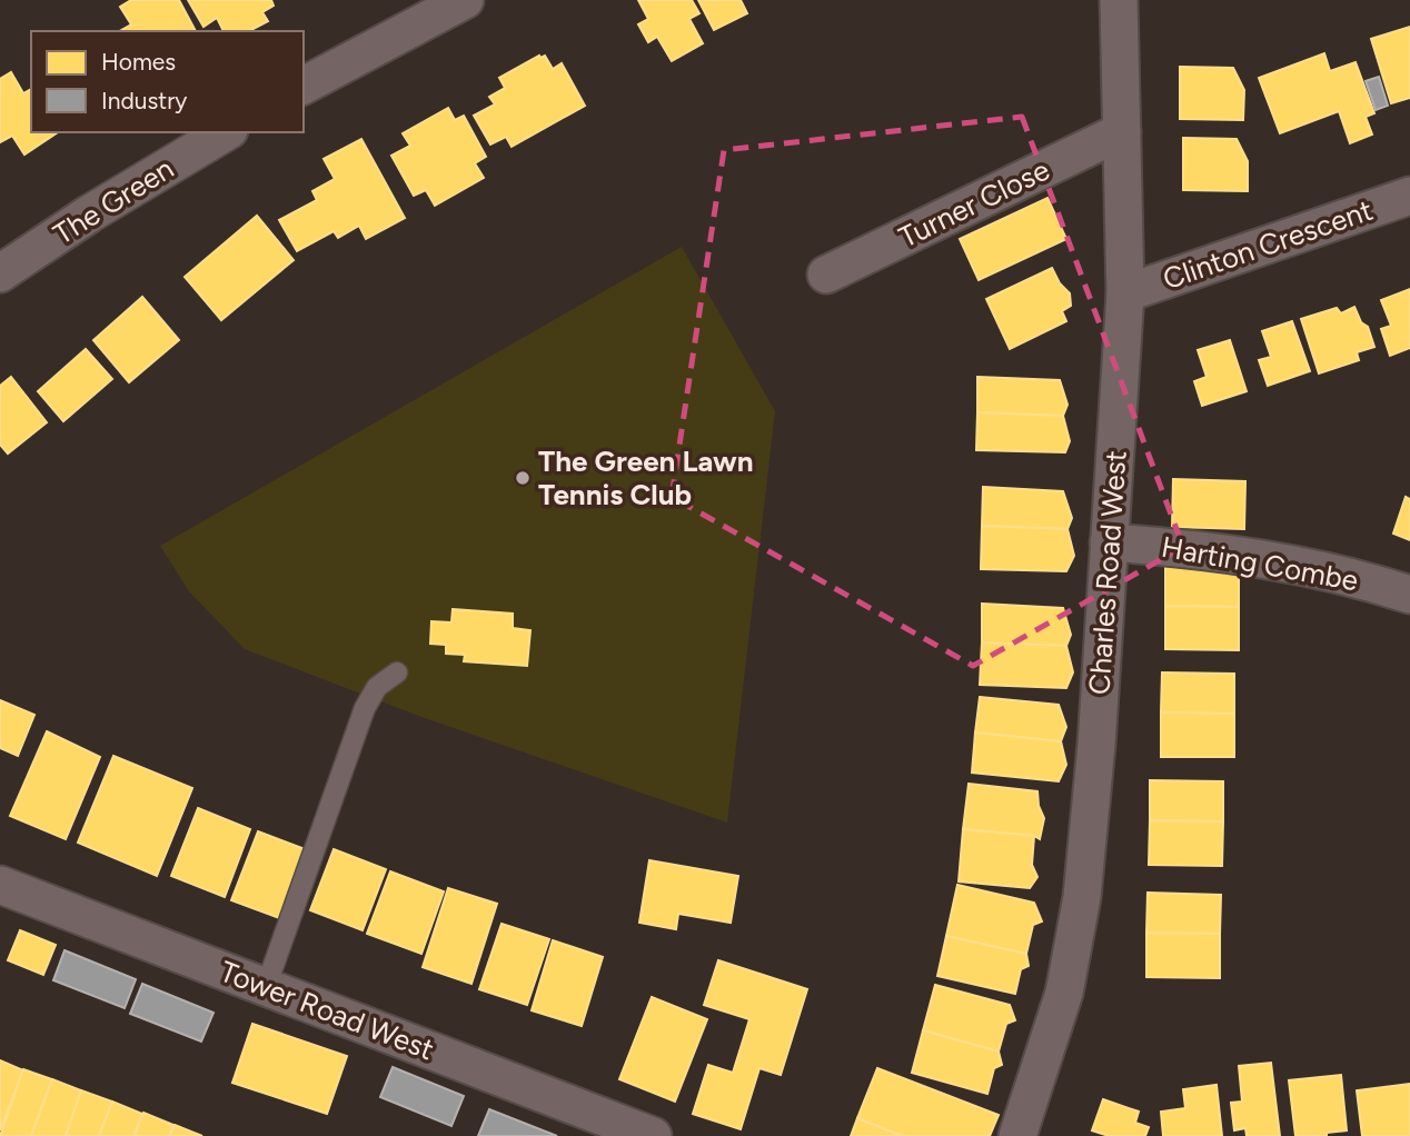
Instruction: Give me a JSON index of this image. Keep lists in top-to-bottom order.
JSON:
{
  "streets": {
    "street": [
      "The Green",
      "Turner Close",
      "Clinton Crescent",
      "Harting Combe",
      "Charles Road West",
      "Tower Road West"
    ]
  },
  "crossings": [
    ["Turner Close", "Charles Road West"],
    ["Clinton Crescent", "Charles Road West"],
    ["Harting Combe", "Charles Road West"]
  ],
  "places": ["The Green Lawn Tennis Club"],
  "legend": ["Homes", "Industry"]
}
